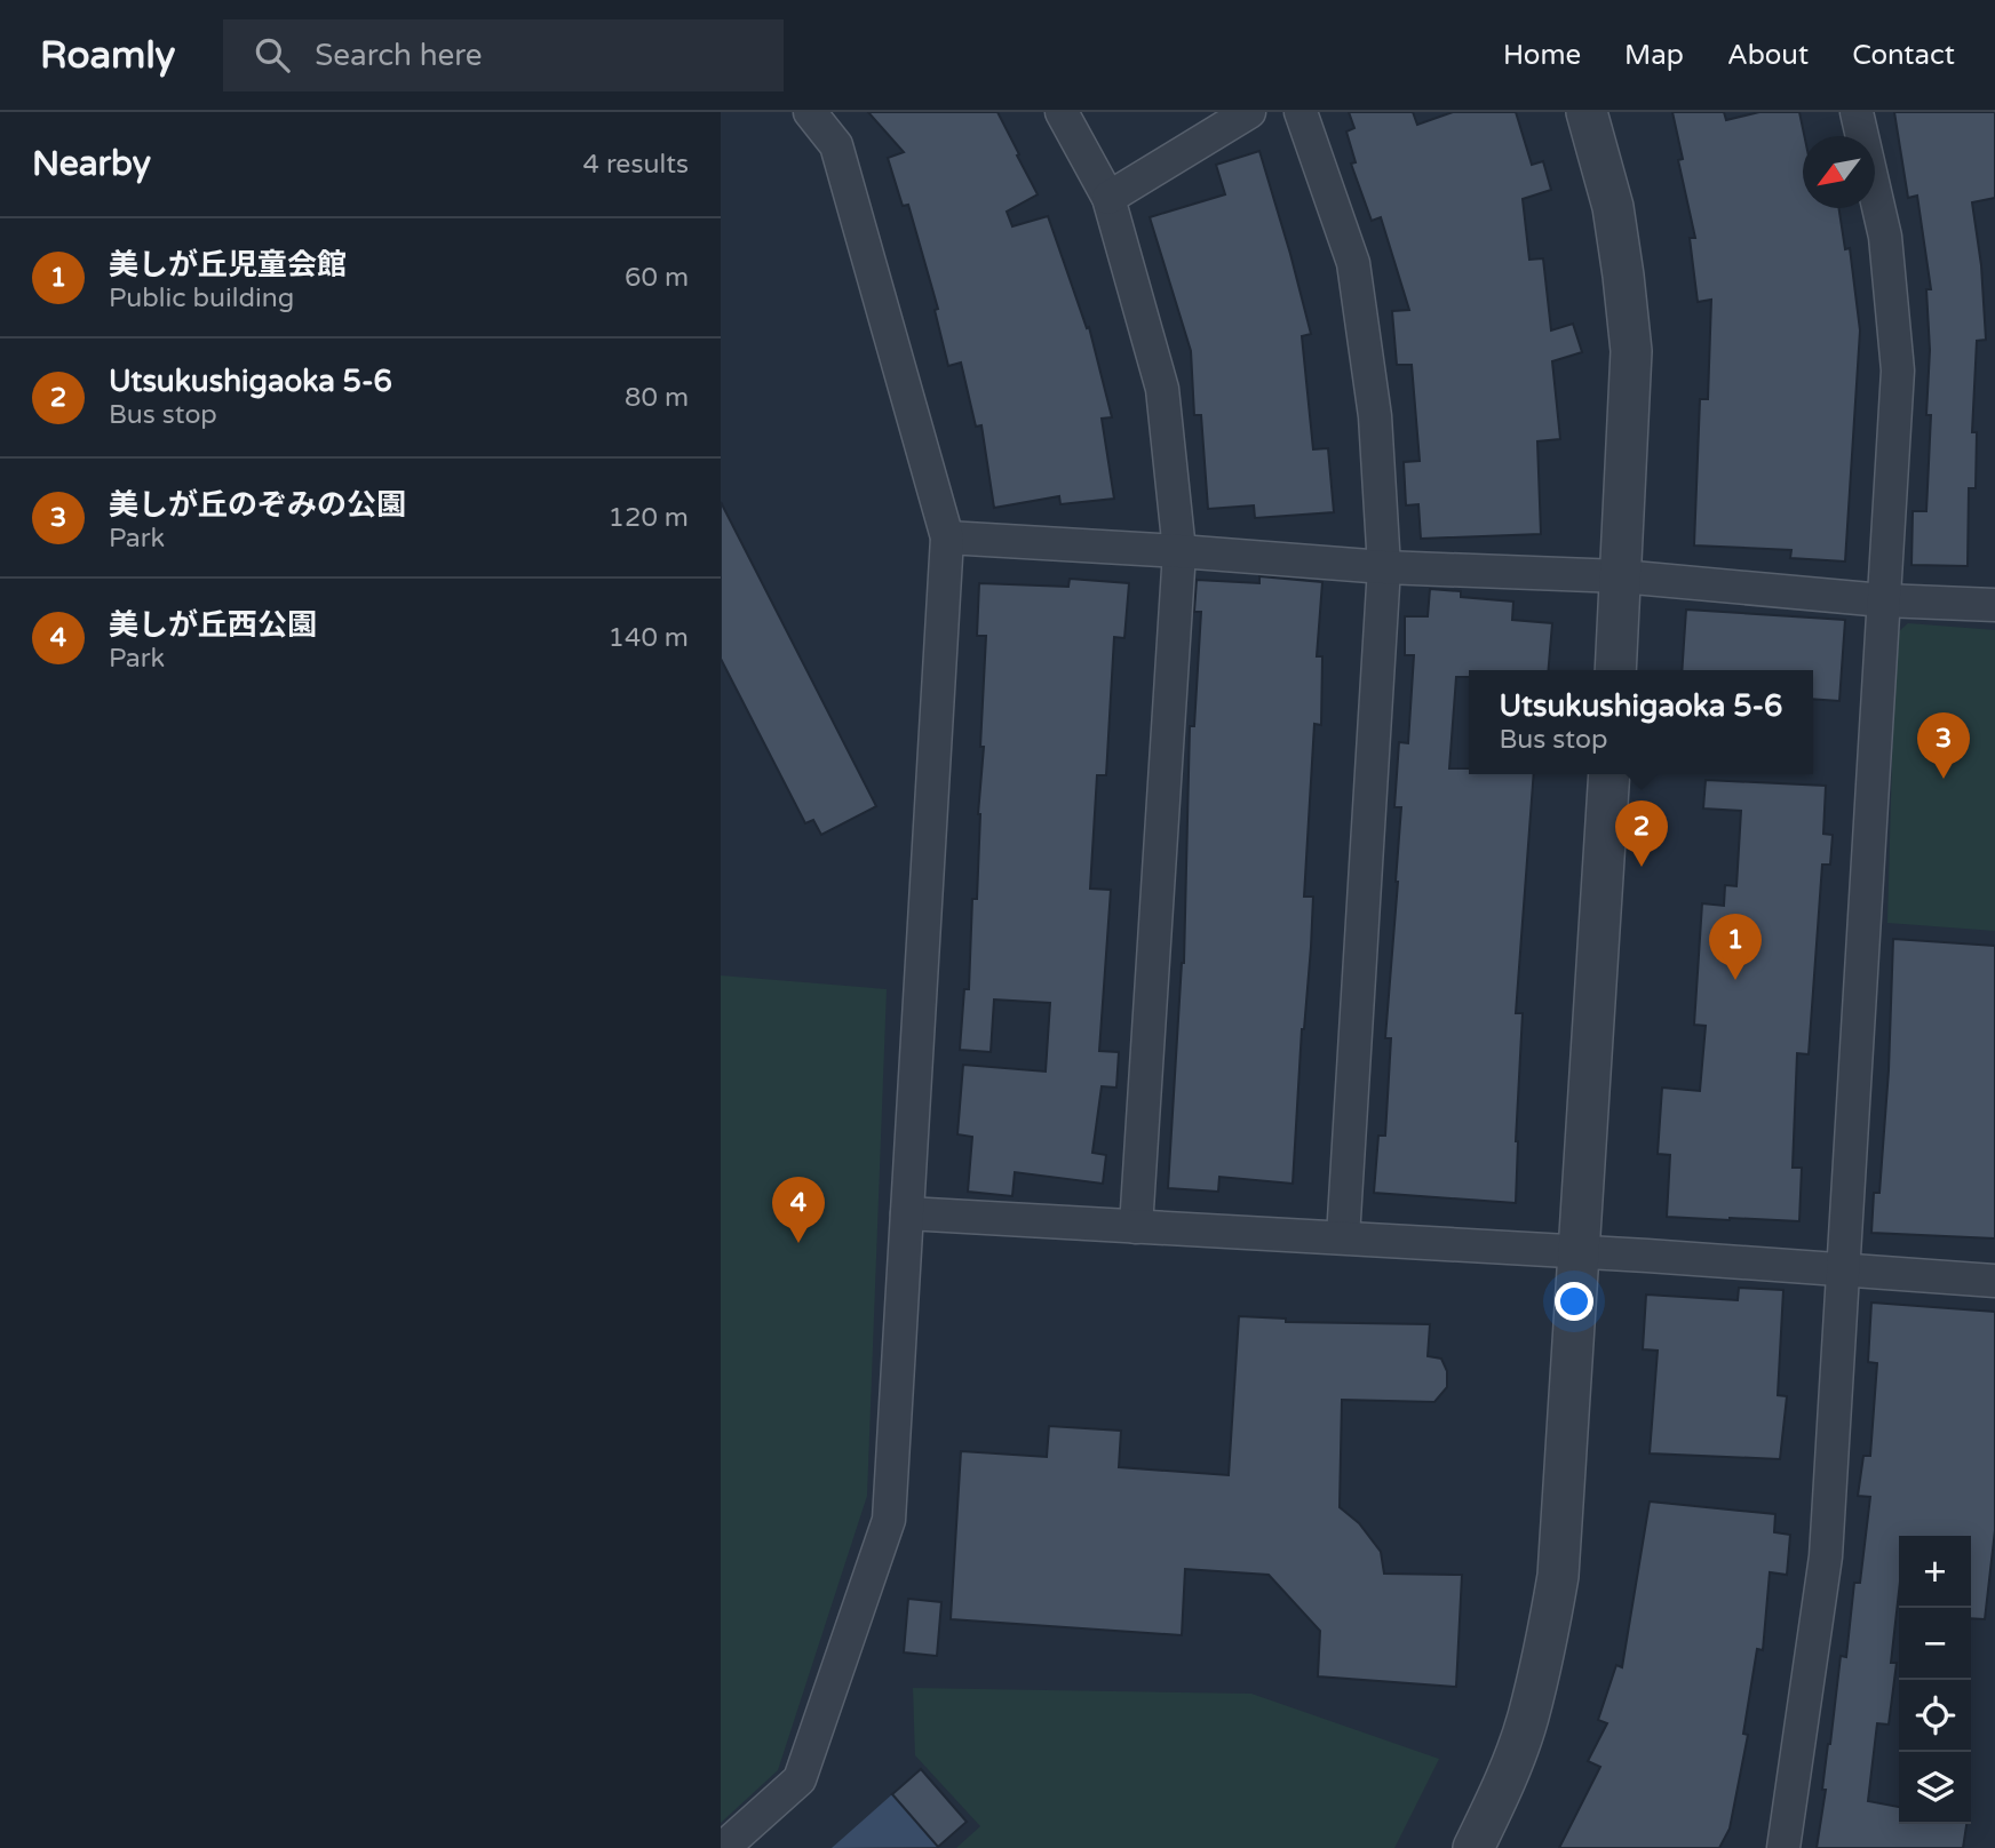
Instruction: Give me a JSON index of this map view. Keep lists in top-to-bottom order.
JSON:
{
  "north": "bottom left",
  "page": {
    "header": "Roamly",
    "search": "Search here",
    "nav": [
      "Home",
      "Map",
      "About",
      "Contact"
    ],
    "heading": ["Nearby", "4 results"],
    "list": [
      {
        "mark": "1",
        "name": "美しが丘児童会館",
        "note": "Public building",
        "value": "60 m"
      },
      {
        "mark": "2",
        "name": "Utsukushigaoka 5-6",
        "note": "Bus stop",
        "value": "80 m"
      },
      {
        "mark": "3",
        "name": "美しが丘のぞみの公園",
        "note": "Park",
        "value": "120 m"
      },
      {
        "mark": "4",
        "name": "美しが丘西公園",
        "note": "Park",
        "value": "140 m"
      }
    ],
    "popup": ["Utsukushigaoka 5-6", "Bus stop"],
    "pins": [
      "3",
      "2",
      "1",
      "4"
    ],
    "map_buttons": ["+", "−"]
  }
}
